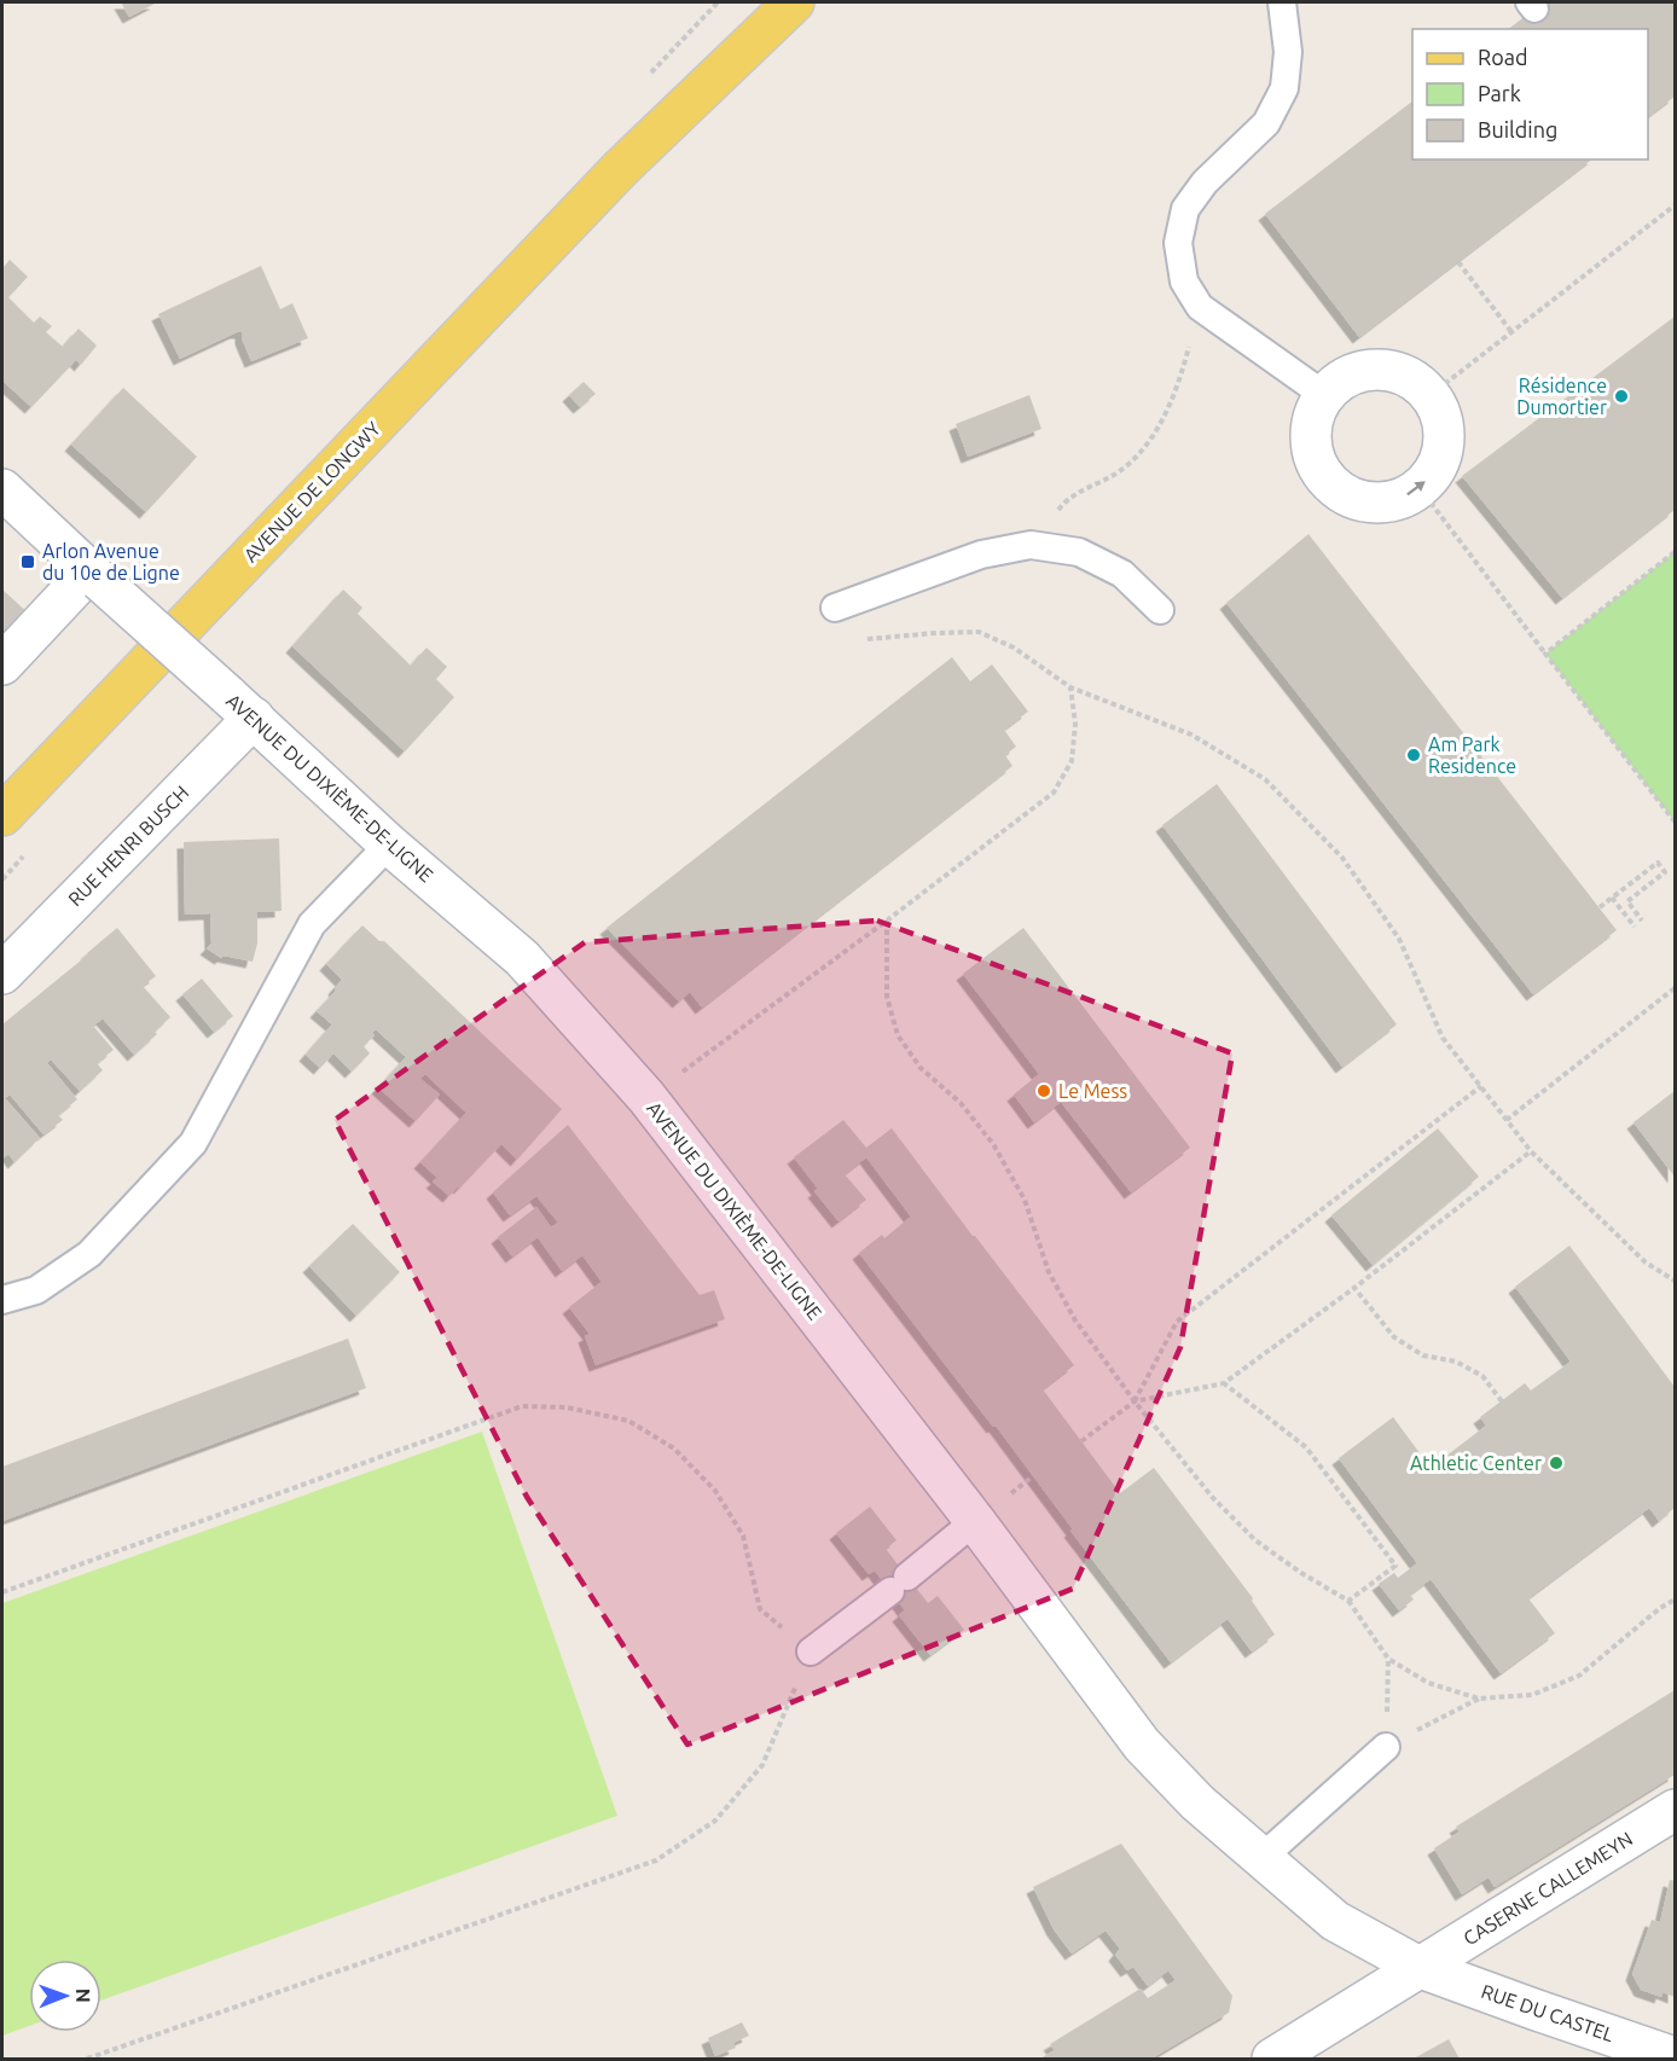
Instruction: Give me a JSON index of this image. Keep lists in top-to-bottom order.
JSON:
{
  "streets": {
    "main road": ["AVENUE DE LONGWY"],
    "street": [
      "AVENUE DU DIXIÈME-DE-LIGNE",
      "RUE HENRI BUSCH",
      "CASERNE CALLEMEYN",
      "RUE DU CASTEL"
    ]
  },
  "crossings": [
    ["AVENUE DU DIXIÈME-DE-LIGNE", "RUE HENRI BUSCH"],
    ["AVENUE DU DIXIÈME-DE-LIGNE", "CASERNE CALLEMEYN"],
    ["AVENUE DU DIXIÈME-DE-LIGNE", "RUE DU CASTEL"],
    ["CASERNE CALLEMEYN", "RUE DU CASTEL"]
  ],
  "places": {
    "other": [
      "Résidence Dumortier",
      "Am Park Residence",
      "Le Mess",
      "Athletic Center"
    ],
    "transit": ["Arlon Avenue du 10e de Ligne"]
  },
  "legend": ["Road", "Park", "Building"],
  "north": "right"
}
